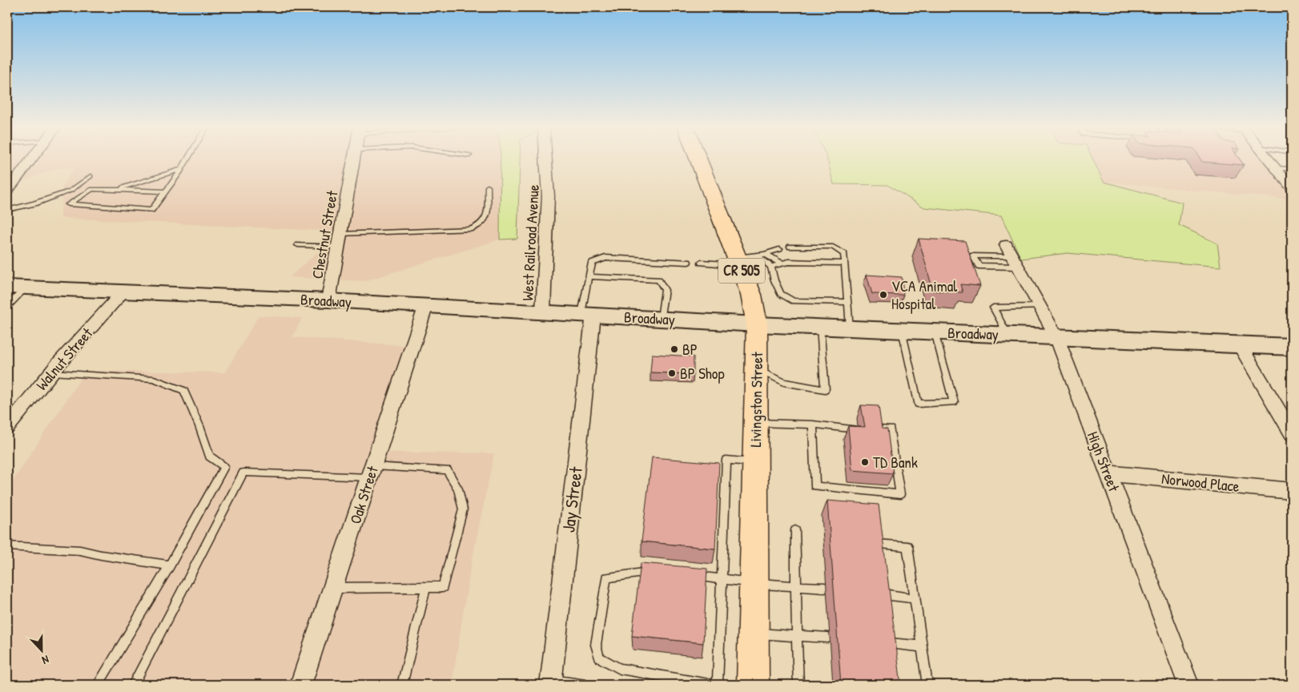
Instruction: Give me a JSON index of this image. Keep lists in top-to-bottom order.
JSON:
{
  "streets": {
    "main road": ["CR 505", "Livingston Street"],
    "street": [
      "Chestnut Street",
      "West Railroad Avenue",
      "Broadway",
      "Walnut Street",
      "High Street",
      "Norwood Place",
      "Oak Street",
      "Jay Street"
    ]
  },
  "crossings": [
    ["Chestnut Street", "Broadway"],
    ["West Railroad Avenue", "Broadway"],
    ["Broadway", "Walnut Street"],
    ["Broadway", "Livingston Street"],
    ["Broadway", "High Street"],
    ["Broadway", "Oak Street"],
    ["Broadway", "Jay Street"],
    ["High Street", "Norwood Place"]
  ],
  "places": [
    "VCA Animal Hospital",
    "BP",
    "BP Shop",
    "TD Bank"
  ],
  "north": "bottom"
}
